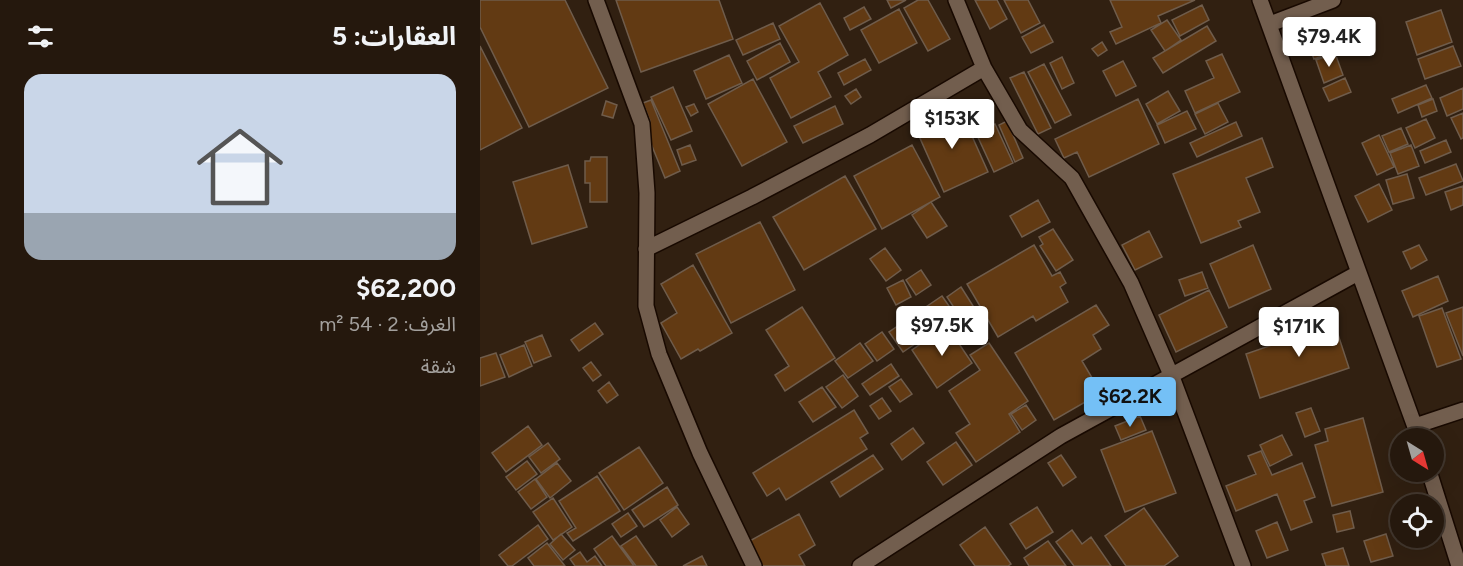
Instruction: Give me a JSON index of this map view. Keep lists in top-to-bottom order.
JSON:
{
  "north": "bottom right",
  "page": {
    "heading": "العقارات: 5",
    "price": [
      "$79.4K",
      "$153K",
      "$97.5K",
      "$171K",
      "$62.2K"
    ],
    "list": [
      {
        "name": "$62,200",
        "note": "الغرف: 2 · 54 m² · شقة"
      }
    ]
  }
}
